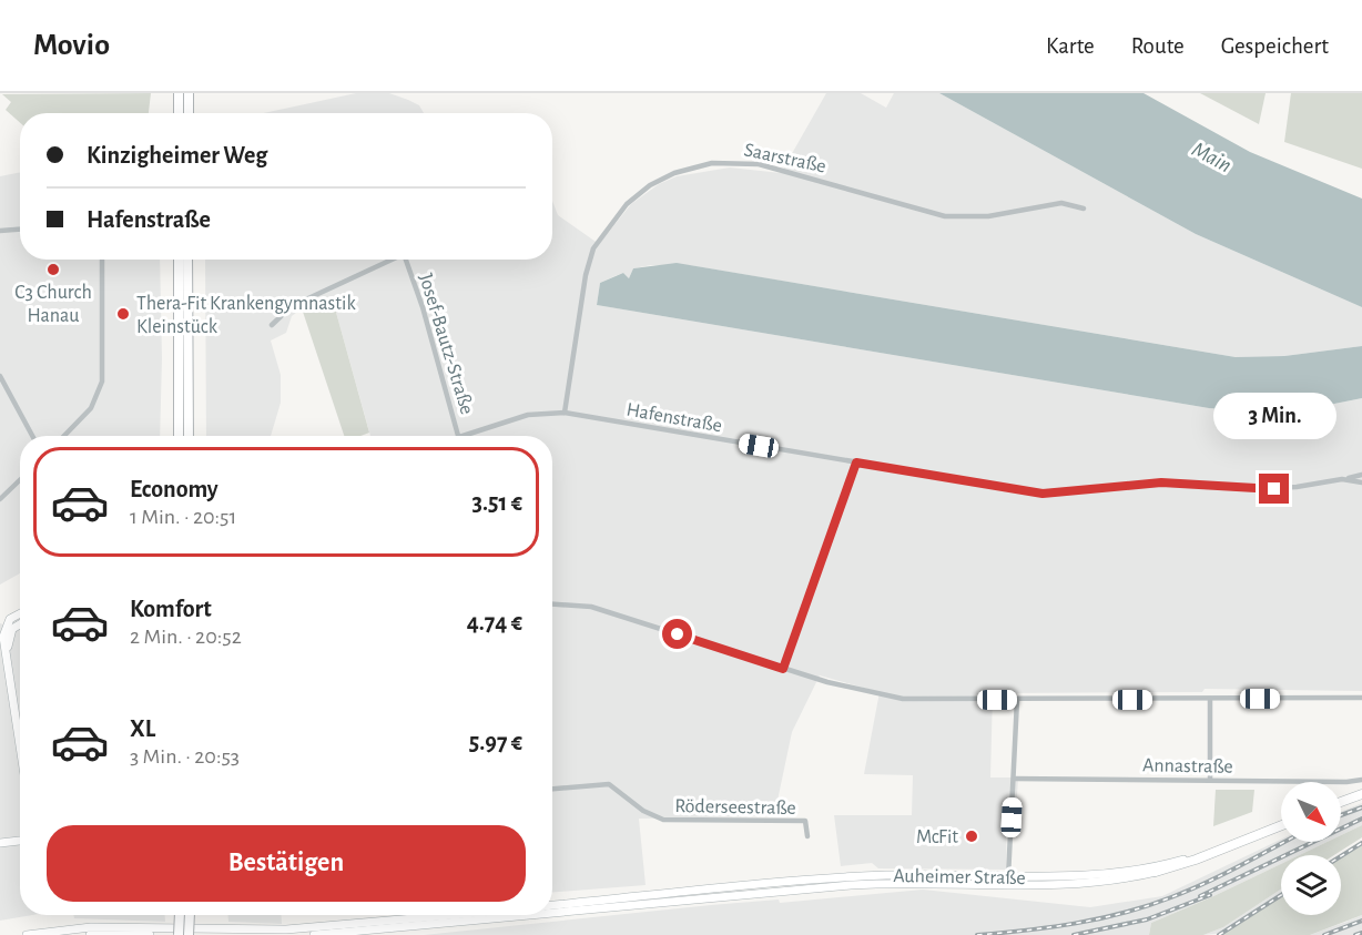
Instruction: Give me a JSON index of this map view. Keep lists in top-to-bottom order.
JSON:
{
  "streets": {
    "main road": ["Auheimer Straße"],
    "street": [
      "Saarstraße",
      "Josef-Bautz-Straße",
      "Hafenstraße",
      "Annastraße",
      "Röderseestraße"
    ]
  },
  "crossings": [
    ["Saarstraße", "Hafenstraße"]
  ],
  "water": ["Main"],
  "places": ["C3 Church Hanau", "Thera-Fit Krankengymnastik Kleinstück", "McFit"],
  "north": "bottom right",
  "page": {
    "header": "Movio",
    "nav": ["Karte", "Route", "Gespeichert"],
    "banner": ["Kinzigheimer Weg", "Hafenstraße"],
    "bubble": "3 Min.",
    "list": [
      {
        "name": "Economy",
        "note": "1 Min. · 20:51",
        "value": "3.51 €"
      },
      {
        "name": "Komfort",
        "note": "2 Min. · 20:52",
        "value": "4.74 €"
      },
      {
        "name": "XL",
        "note": "3 Min. · 20:53",
        "value": "5.97 €"
      }
    ],
    "buttons": "Bestätigen"
  }
}
